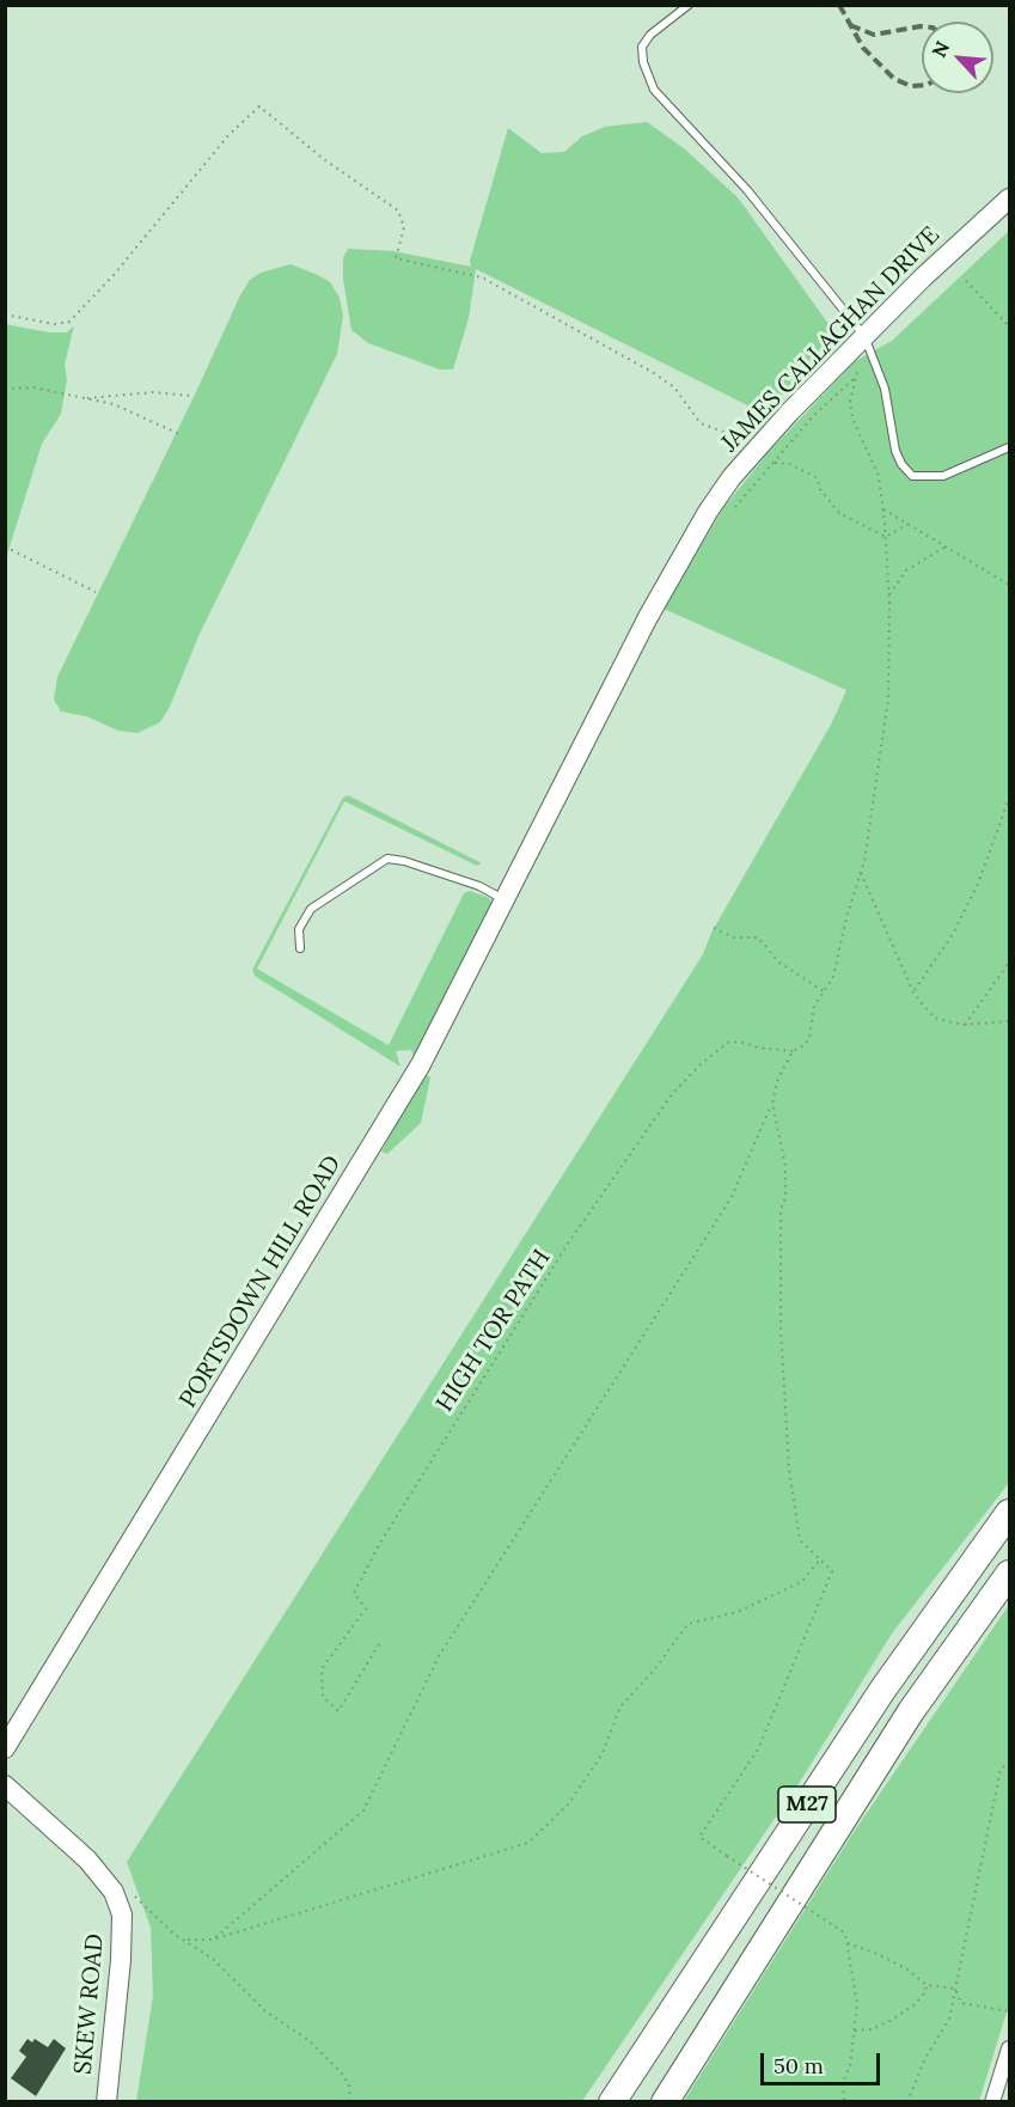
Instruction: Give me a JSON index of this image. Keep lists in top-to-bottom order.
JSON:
{
  "streets": {
    "highway": ["M27"],
    "street": ["JAMES CALLAGHAN DRIVE", "PORTSDOWN HILL ROAD", "SKEW ROAD"],
    "path": ["HIGH TOR PATH"]
  },
  "crossings": [
    ["JAMES CALLAGHAN DRIVE", "PORTSDOWN HILL ROAD"]
  ],
  "scale_bar": "50 m",
  "north": "top left"
}
